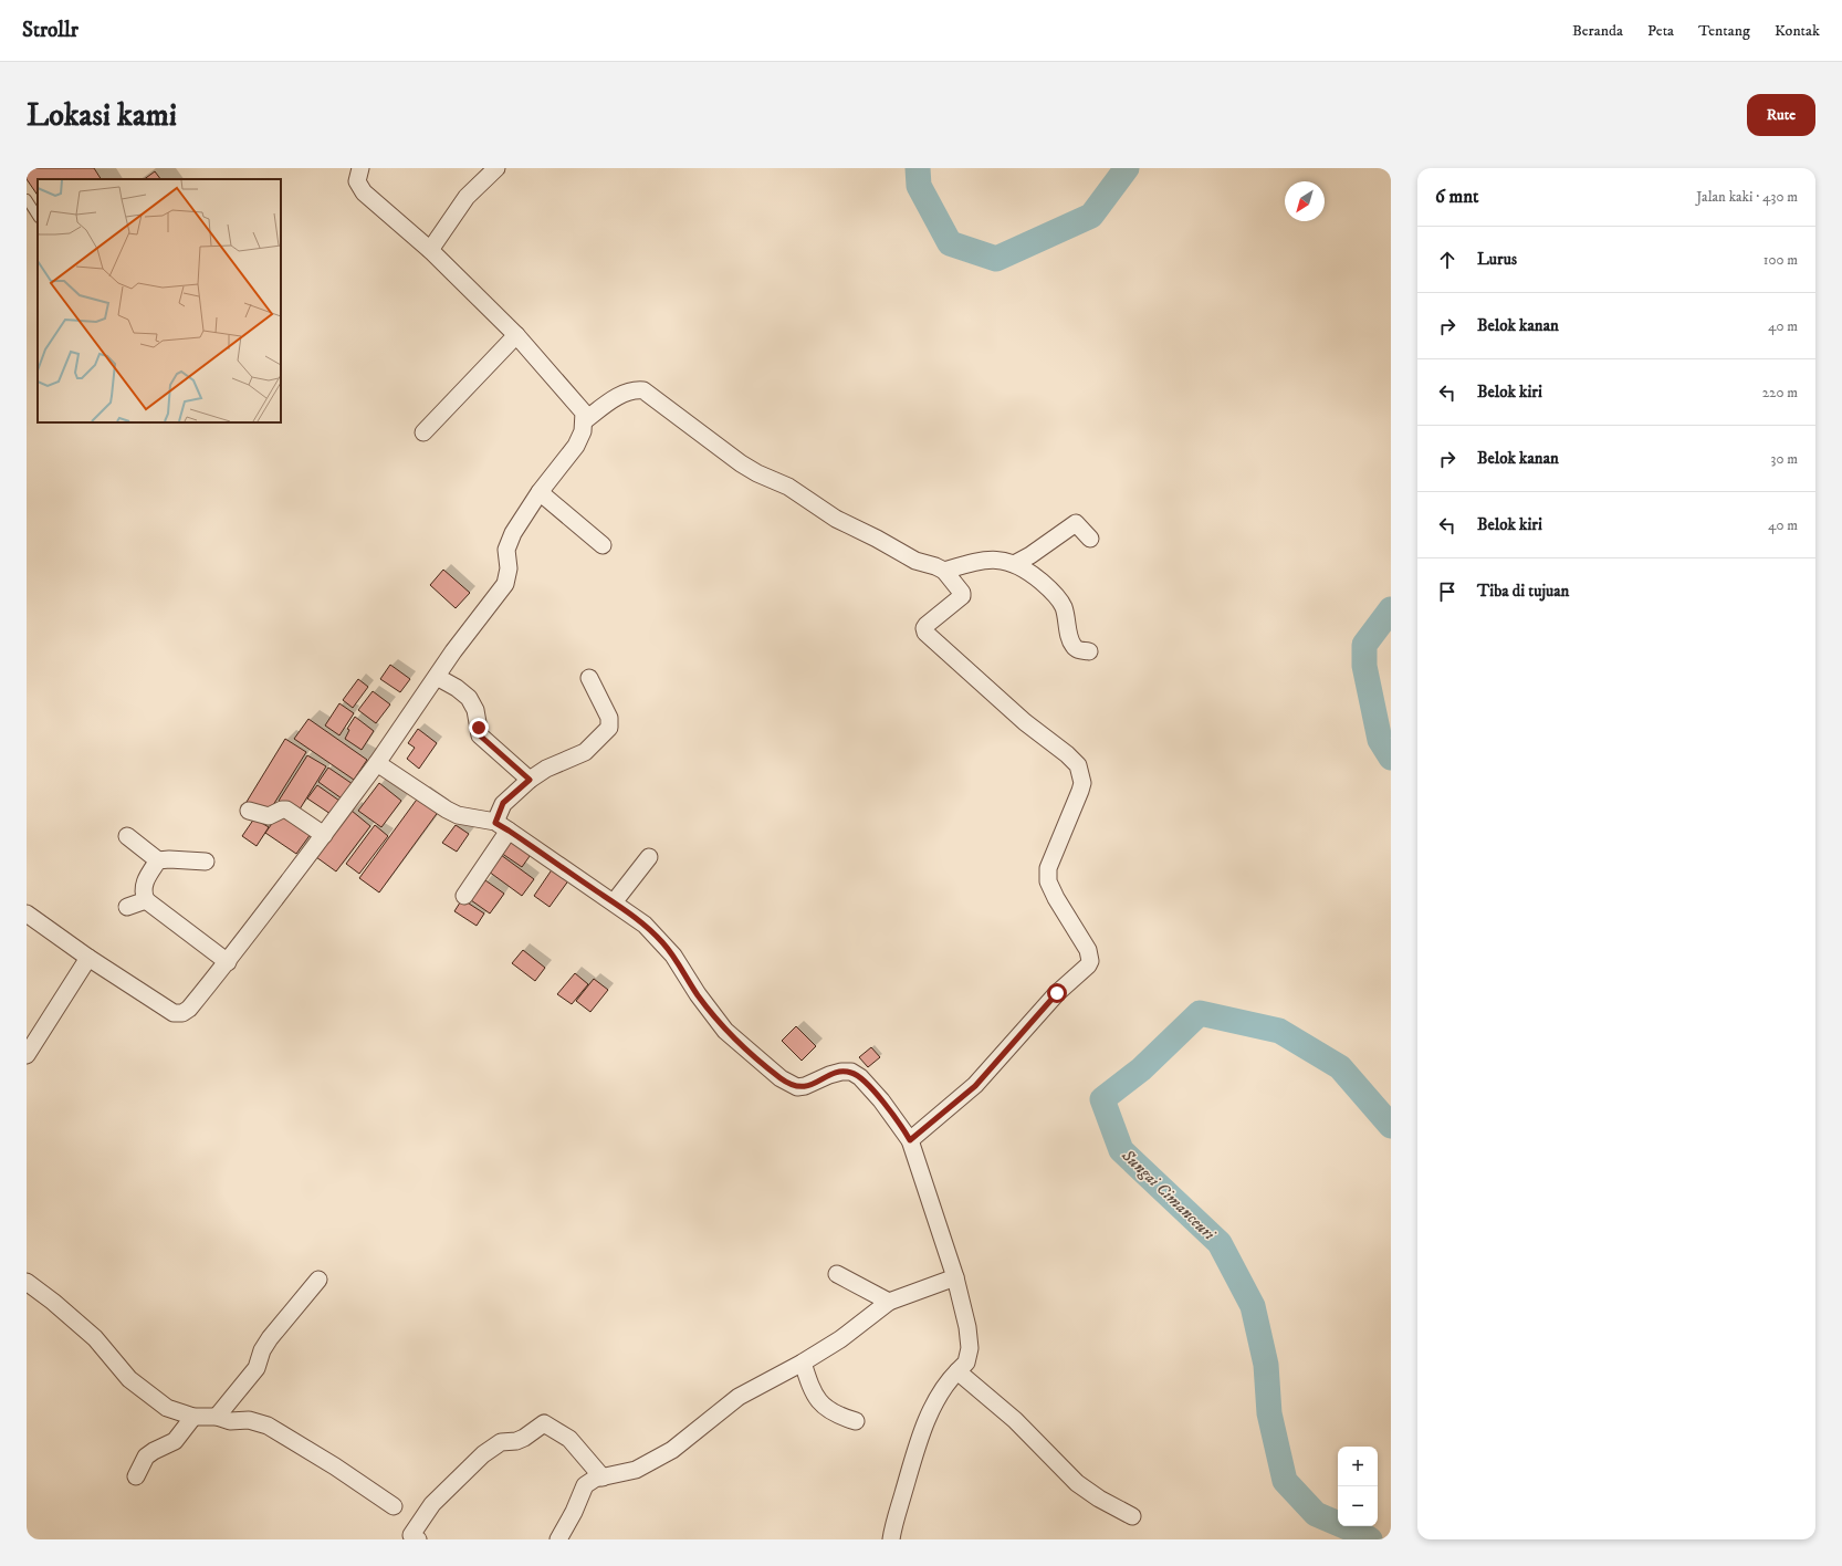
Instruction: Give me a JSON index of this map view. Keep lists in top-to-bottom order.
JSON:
{
  "water": ["Sungai Cimanceuri"],
  "north": "bottom left",
  "page": {
    "header": "Strollr",
    "nav": [
      "Beranda",
      "Peta",
      "Tentang",
      "Kontak"
    ],
    "buttons": "Rute",
    "title": "Lokasi kami",
    "heading": ["6 mnt", "Jalan kaki · 430 m"],
    "list": [
      ["Lurus", "100 m"],
      ["Belok kanan", "40 m"],
      ["Belok kiri", "220 m"],
      ["Belok kanan", "30 m"],
      ["Belok kiri", "40 m"],
      "Tiba di tujuan"
    ],
    "map_buttons": ["+", "−"]
  }
}
